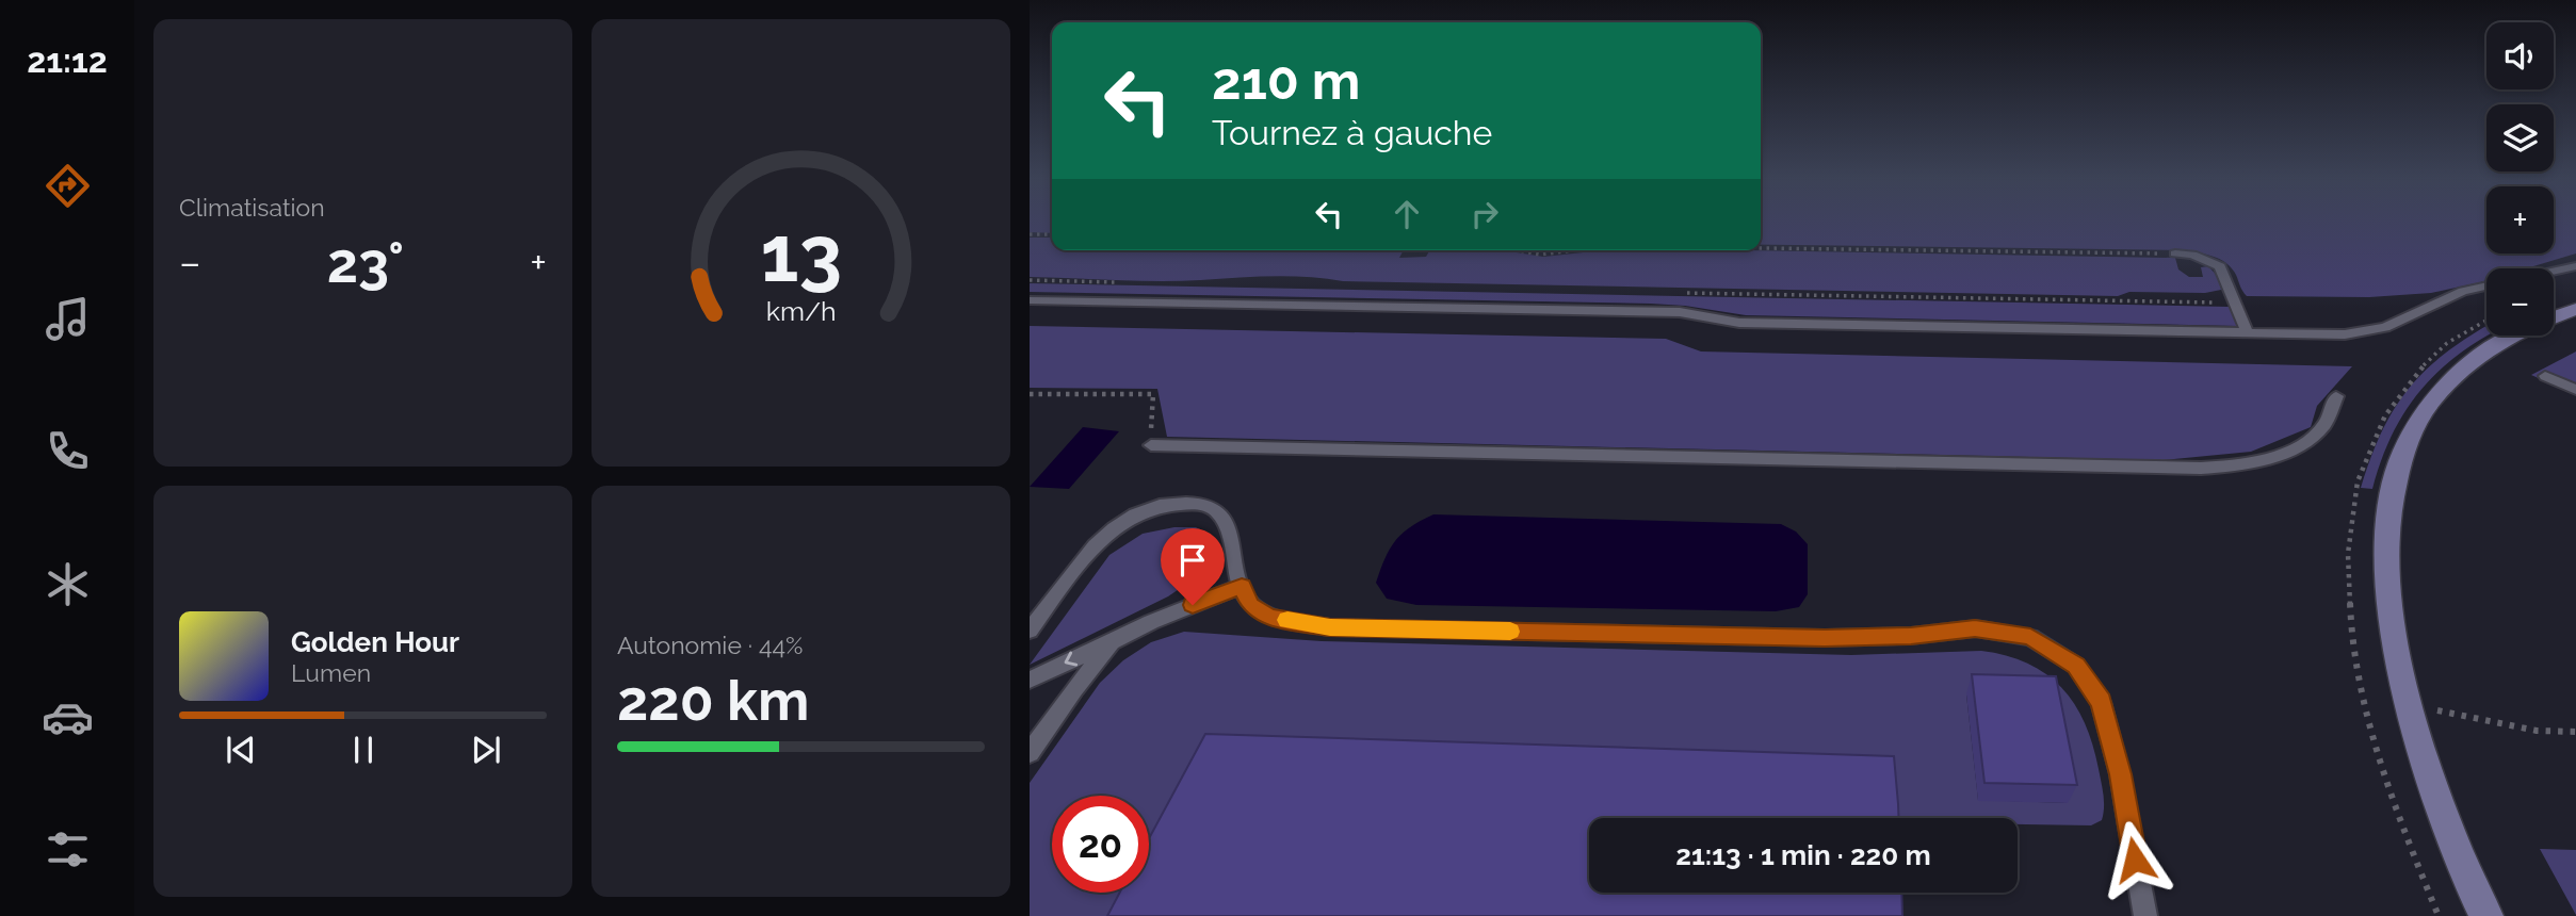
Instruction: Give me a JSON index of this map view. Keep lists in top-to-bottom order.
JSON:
{
  "page": {
    "tabs": "21:12",
    "tile": [
      "Climatisation",
      ["Autonomie · 44%", "220 km"]
    ],
    "map_buttons": ["+", "−"],
    "turn": ["210 m", "Tournez à gauche"],
    "heat": ["−", "23°", "+"],
    "song": ["Golden Hour", "Lumen"],
    "limit": "20",
    "trip": "21:13 · 1 min · 220 m",
    "gauge": ["13", "km/h"]
  }
}
